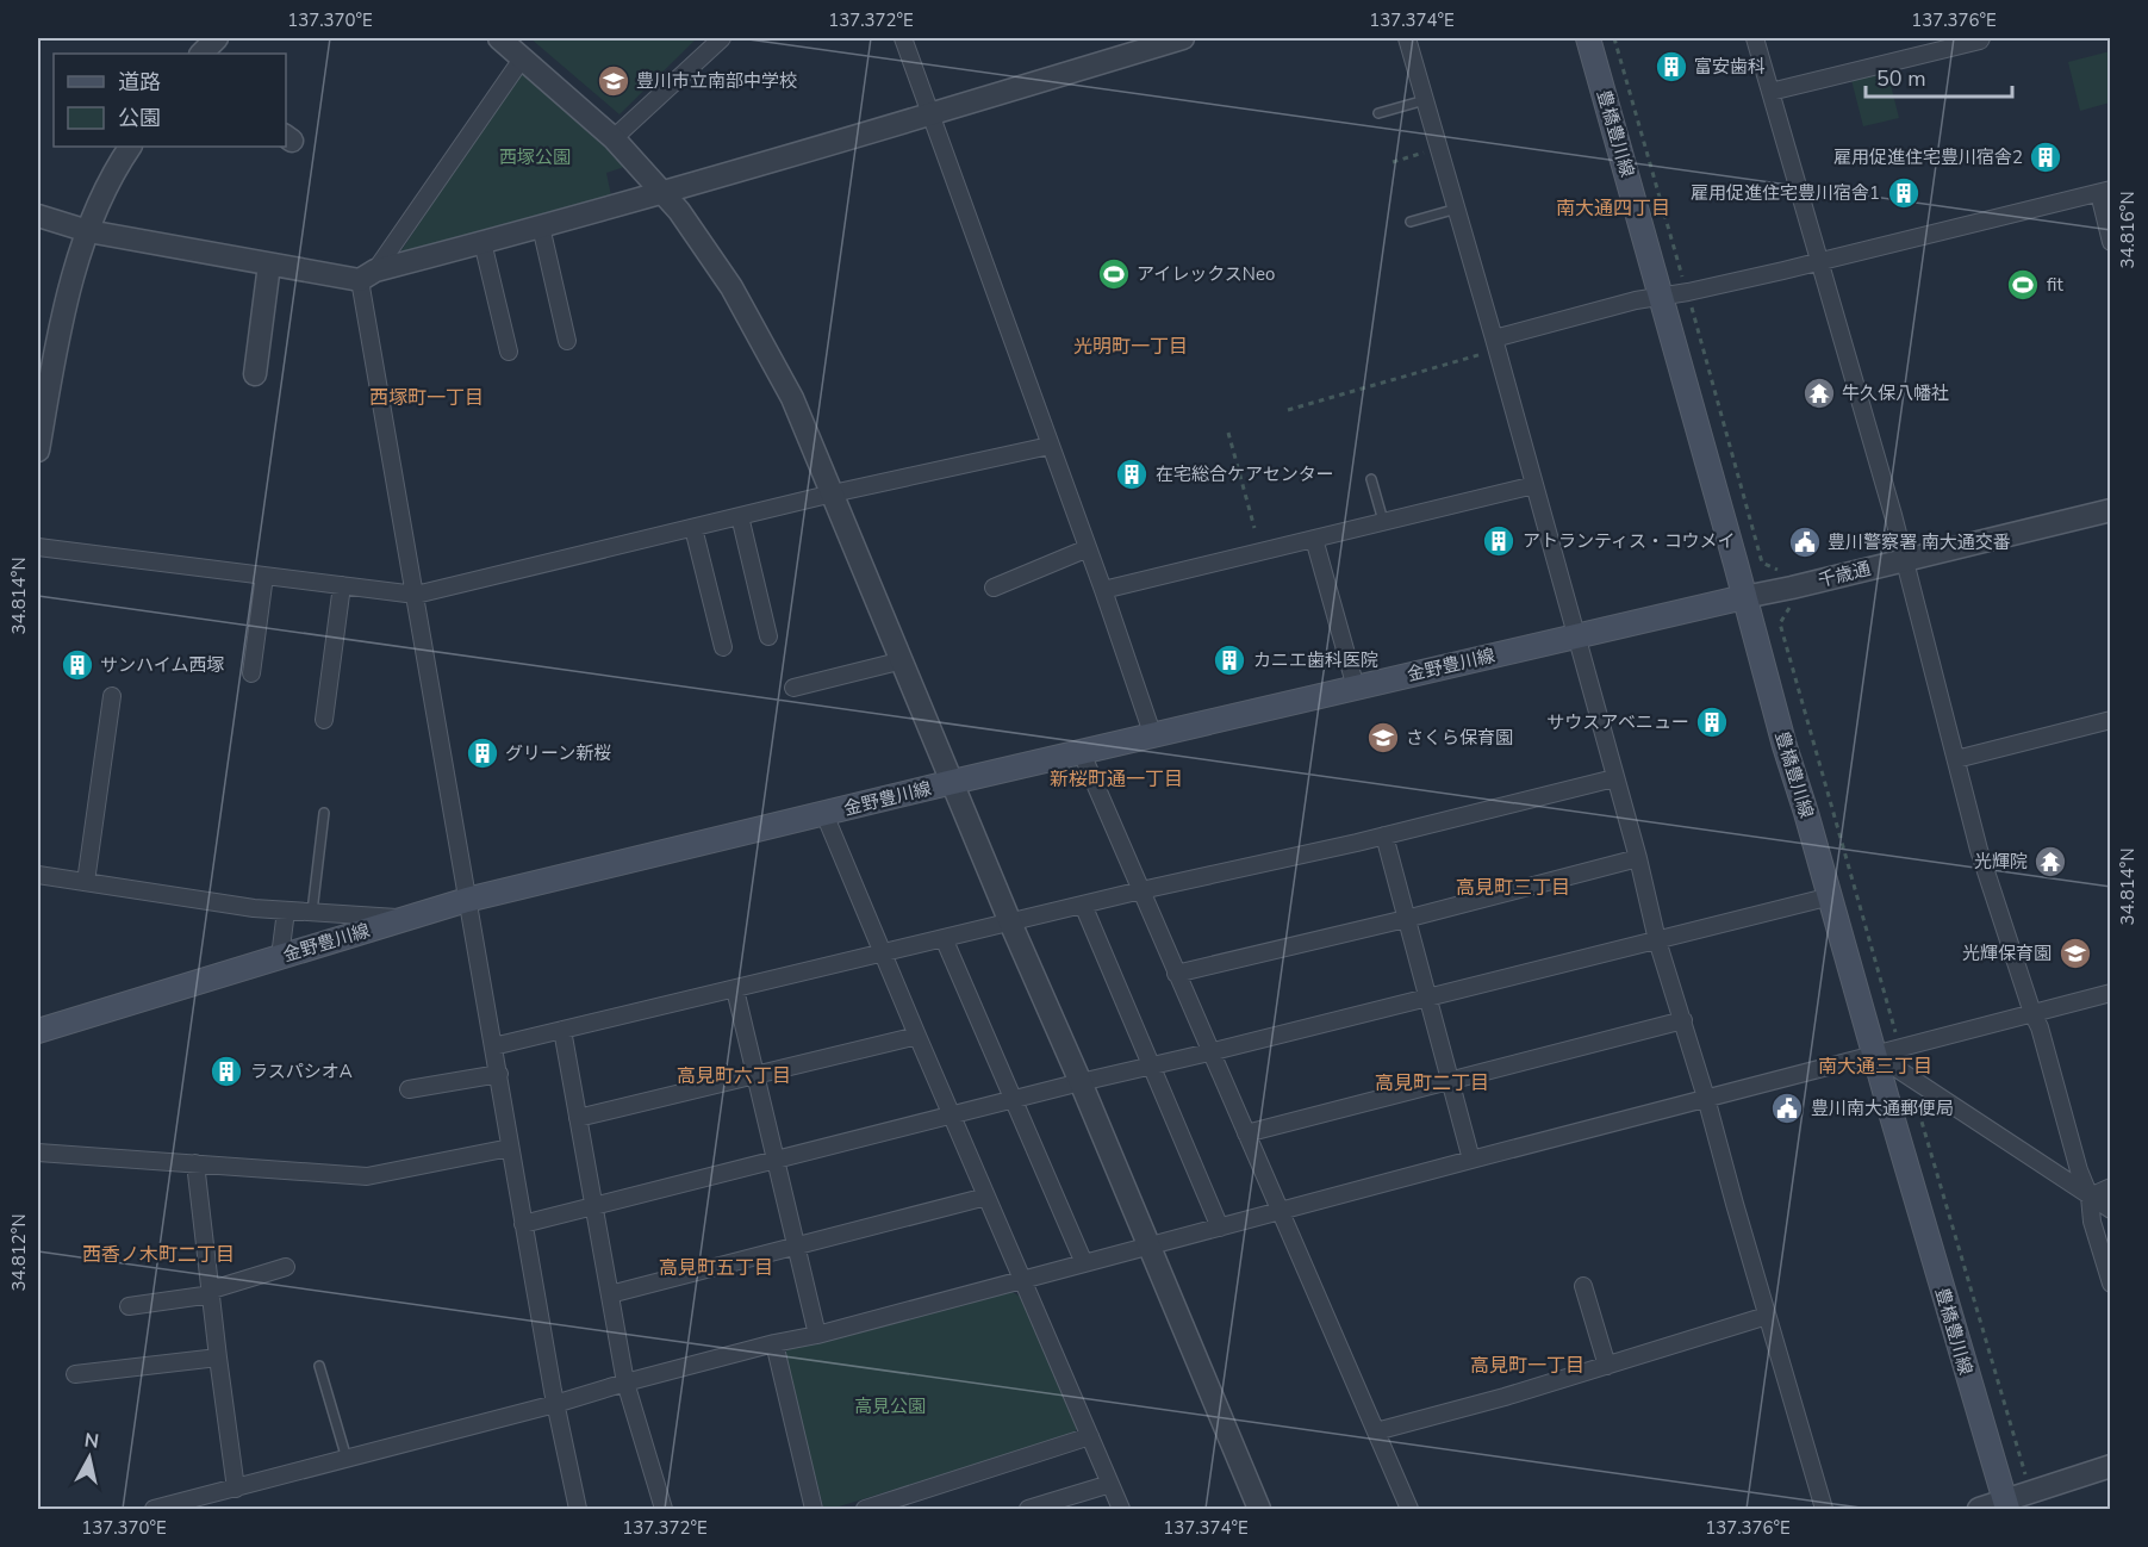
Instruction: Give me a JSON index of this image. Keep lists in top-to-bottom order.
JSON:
{
  "streets": {
    "main road": ["豊橋豊川線", "金野豊川線"],
    "street": ["千歳通"]
  },
  "crossings": [
    ["豊橋豊川線", "千歳通"],
    ["豊橋豊川線", "金野豊川線"],
    ["千歳通", "金野豊川線"]
  ],
  "districts": [
    "南大通四丁目",
    "光明町一丁目",
    "西塚町一丁目",
    "新桜町通一丁目",
    "高見町三丁目",
    "南大通三丁目",
    "高見町六丁目",
    "高見町二丁目",
    "西香ノ木町二丁目",
    "高見町五丁目",
    "高見町一丁目"
  ],
  "parks": ["西塚公園", "高見公園"],
  "places": {
    "building": [
      "富安歯科",
      "雇用促進住宅豊川宿舎2",
      "雇用促進住宅豊川宿舎1",
      "在宅総合ケアセンター",
      "アトランティス・コウメイ",
      "カニエ歯科医院",
      "サンハイム西塚",
      "サウスアベニュー",
      "グリーン新桜",
      "ラスパシオA"
    ],
    "school or university": ["豊川市立南部中学校", "さくら保育園", "光輝保育園"],
    "sports": ["アイレックスNeo", "fit"],
    "temple": ["牛久保八幡社", "光輝院"],
    "public building": ["豊川警察署 南大通交番", "豊川南大通郵便局"]
  },
  "legend": ["道路", "公園"],
  "scale_bar": "50 m",
  "north": "top",
  "coordinates": [
    "137.370°E",
    "137.372°E",
    "137.374°E",
    "137.376°E",
    "34.816°N",
    "34.814°N",
    "34.812°N"
  ]
}
